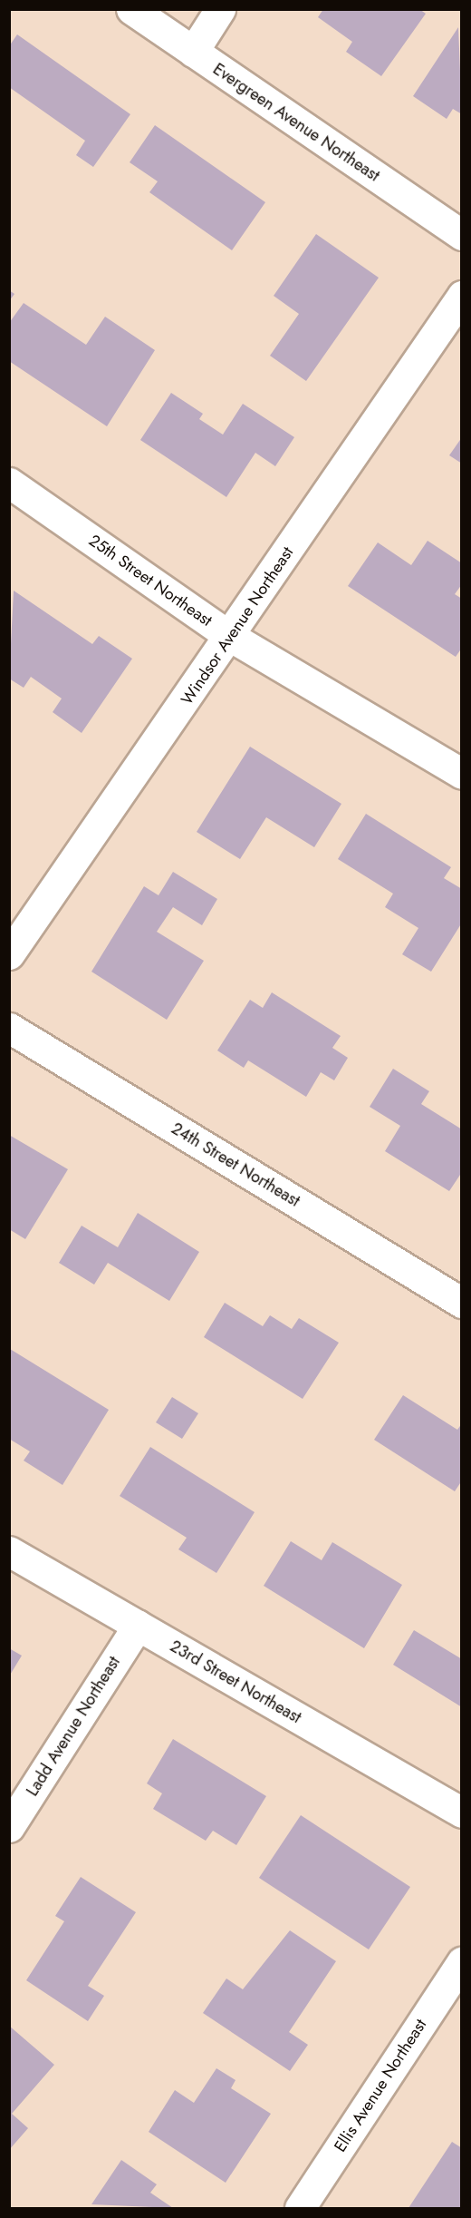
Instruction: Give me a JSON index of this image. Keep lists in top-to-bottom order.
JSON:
{
  "streets": {
    "street": [
      "Evergreen Avenue Northeast",
      "25th Street Northeast",
      "Windsor Avenue Northeast",
      "24th Street Northeast",
      "23rd Street Northeast",
      "Ladd Avenue Northeast",
      "Ellis Avenue Northeast"
    ]
  },
  "crossings": [
    ["25th Street Northeast", "Windsor Avenue Northeast"],
    ["23rd Street Northeast", "Ladd Avenue Northeast"]
  ]
}
